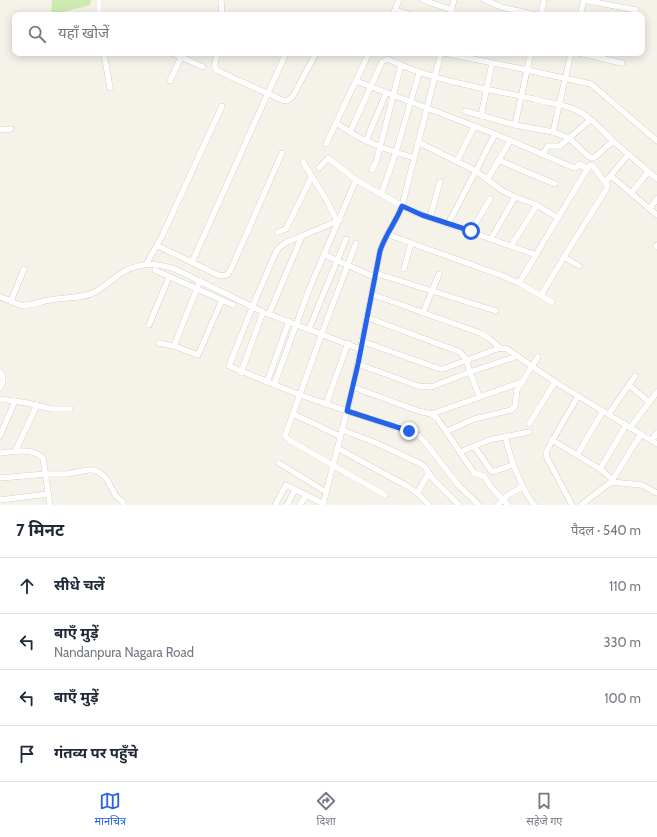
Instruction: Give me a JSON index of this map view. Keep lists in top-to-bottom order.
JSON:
{
  "page": {
    "search": "यहाँ खोजें",
    "heading": ["7 मिनट", "पैदल · 540 m"],
    "list": [
      ["सीधे चलें", "110 m"],
      ["बाएँ मुड़ें", "Nandanpura Nagara Road", "330 m"],
      ["बाएँ मुड़ें", "100 m"],
      "गंतव्य पर पहुँचे"
    ],
    "nav": ["मानचित्र", "दिशा", "सहेजे गए"]
  }
}
